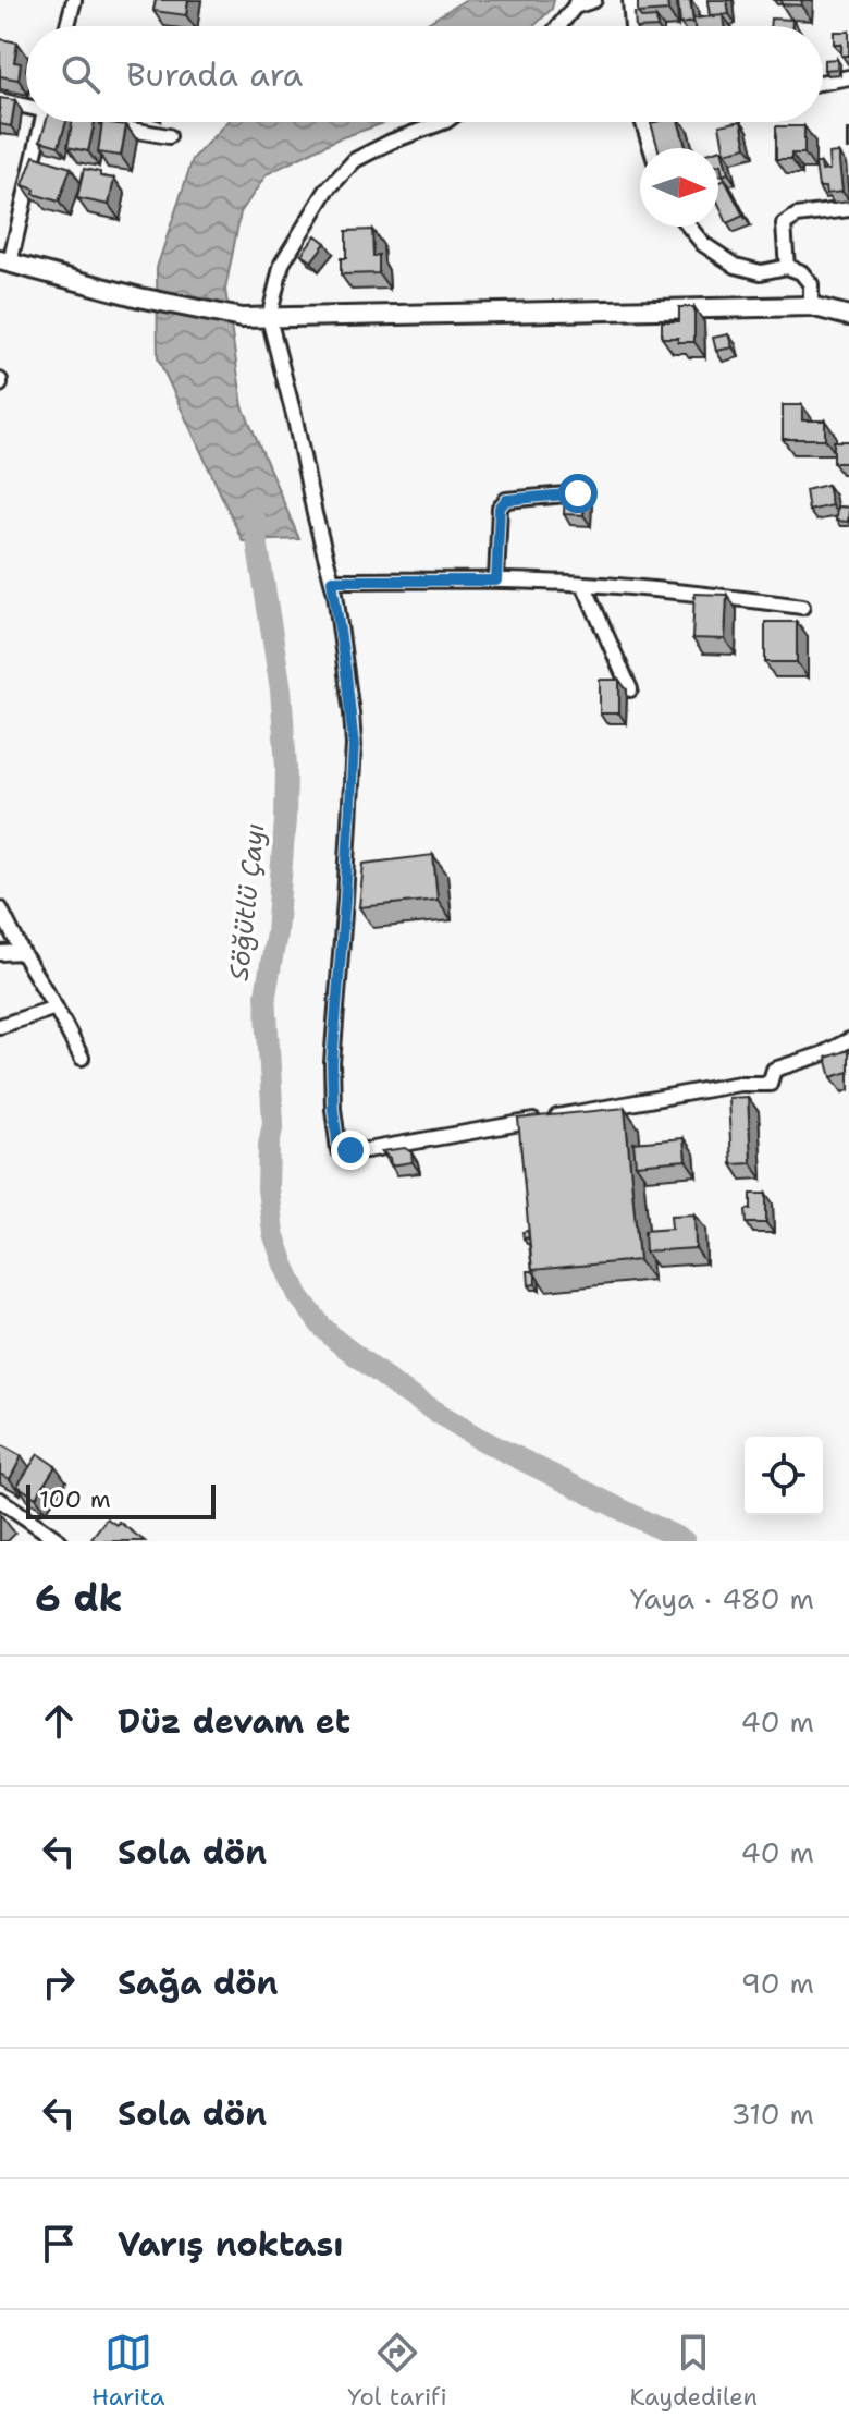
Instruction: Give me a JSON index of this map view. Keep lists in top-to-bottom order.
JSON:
{
  "water": ["Söğütlü Çayı"],
  "scale_bar": "100 m",
  "north": "right",
  "page": {
    "search": "Burada ara",
    "scale": "100 m",
    "heading": ["6 dk", "Yaya · 480 m"],
    "list": [
      ["Düz devam et", "40 m"],
      ["Sola dön", "40 m"],
      ["Sağa dön", "90 m"],
      ["Sola dön", "310 m"],
      "Varış noktası"
    ],
    "nav": ["Harita", "Yol tarifi", "Kaydedilen"]
  }
}
